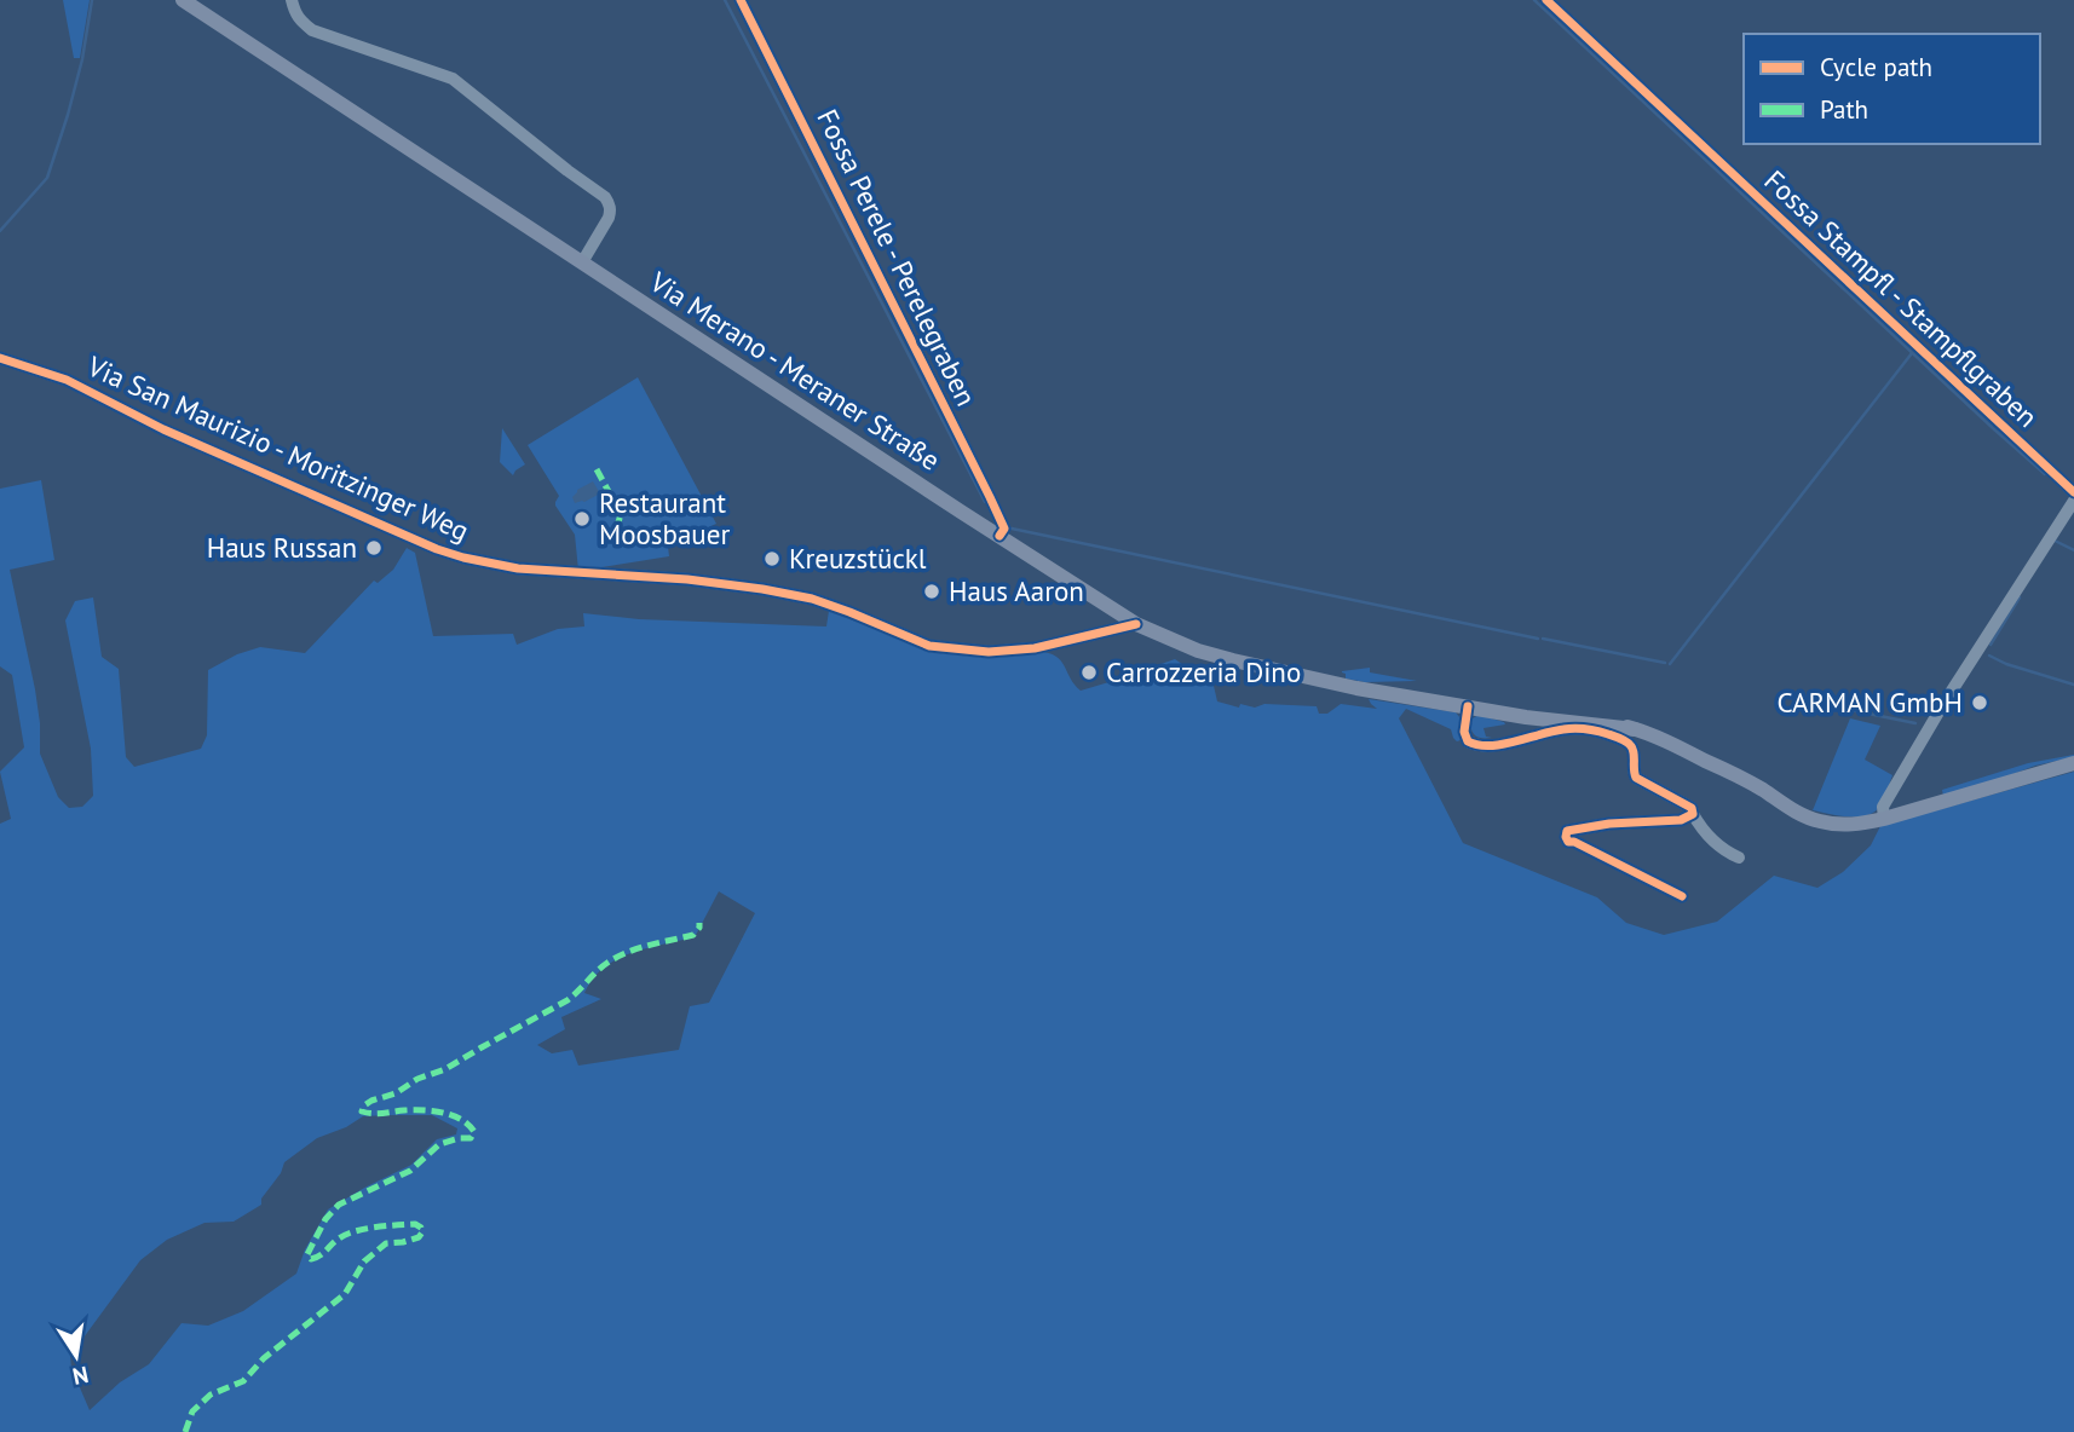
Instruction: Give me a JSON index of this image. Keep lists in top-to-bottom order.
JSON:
{
  "streets": {
    "main road": ["Via Merano - Meraner Straße"],
    "street": ["Fossa Perele - Perelegraben", "Fossa Stampfl - Stampflgraben", "Via San Maurizio - Moritzinger Weg"]
  },
  "crossings": [
    ["Fossa Perele - Perelegraben", "Via Merano - Meraner Straße"],
    ["Via Merano - Meraner Straße", "Via San Maurizio - Moritzinger Weg"]
  ],
  "places": [
    "Restaurant Moosbauer",
    "Haus Russan",
    "Kreuzstückl",
    "Haus Aaron",
    "Carrozzeria Dino",
    "CARMAN GmbH"
  ],
  "legend": ["Cycle path", "Path"],
  "north": "bottom"
}
